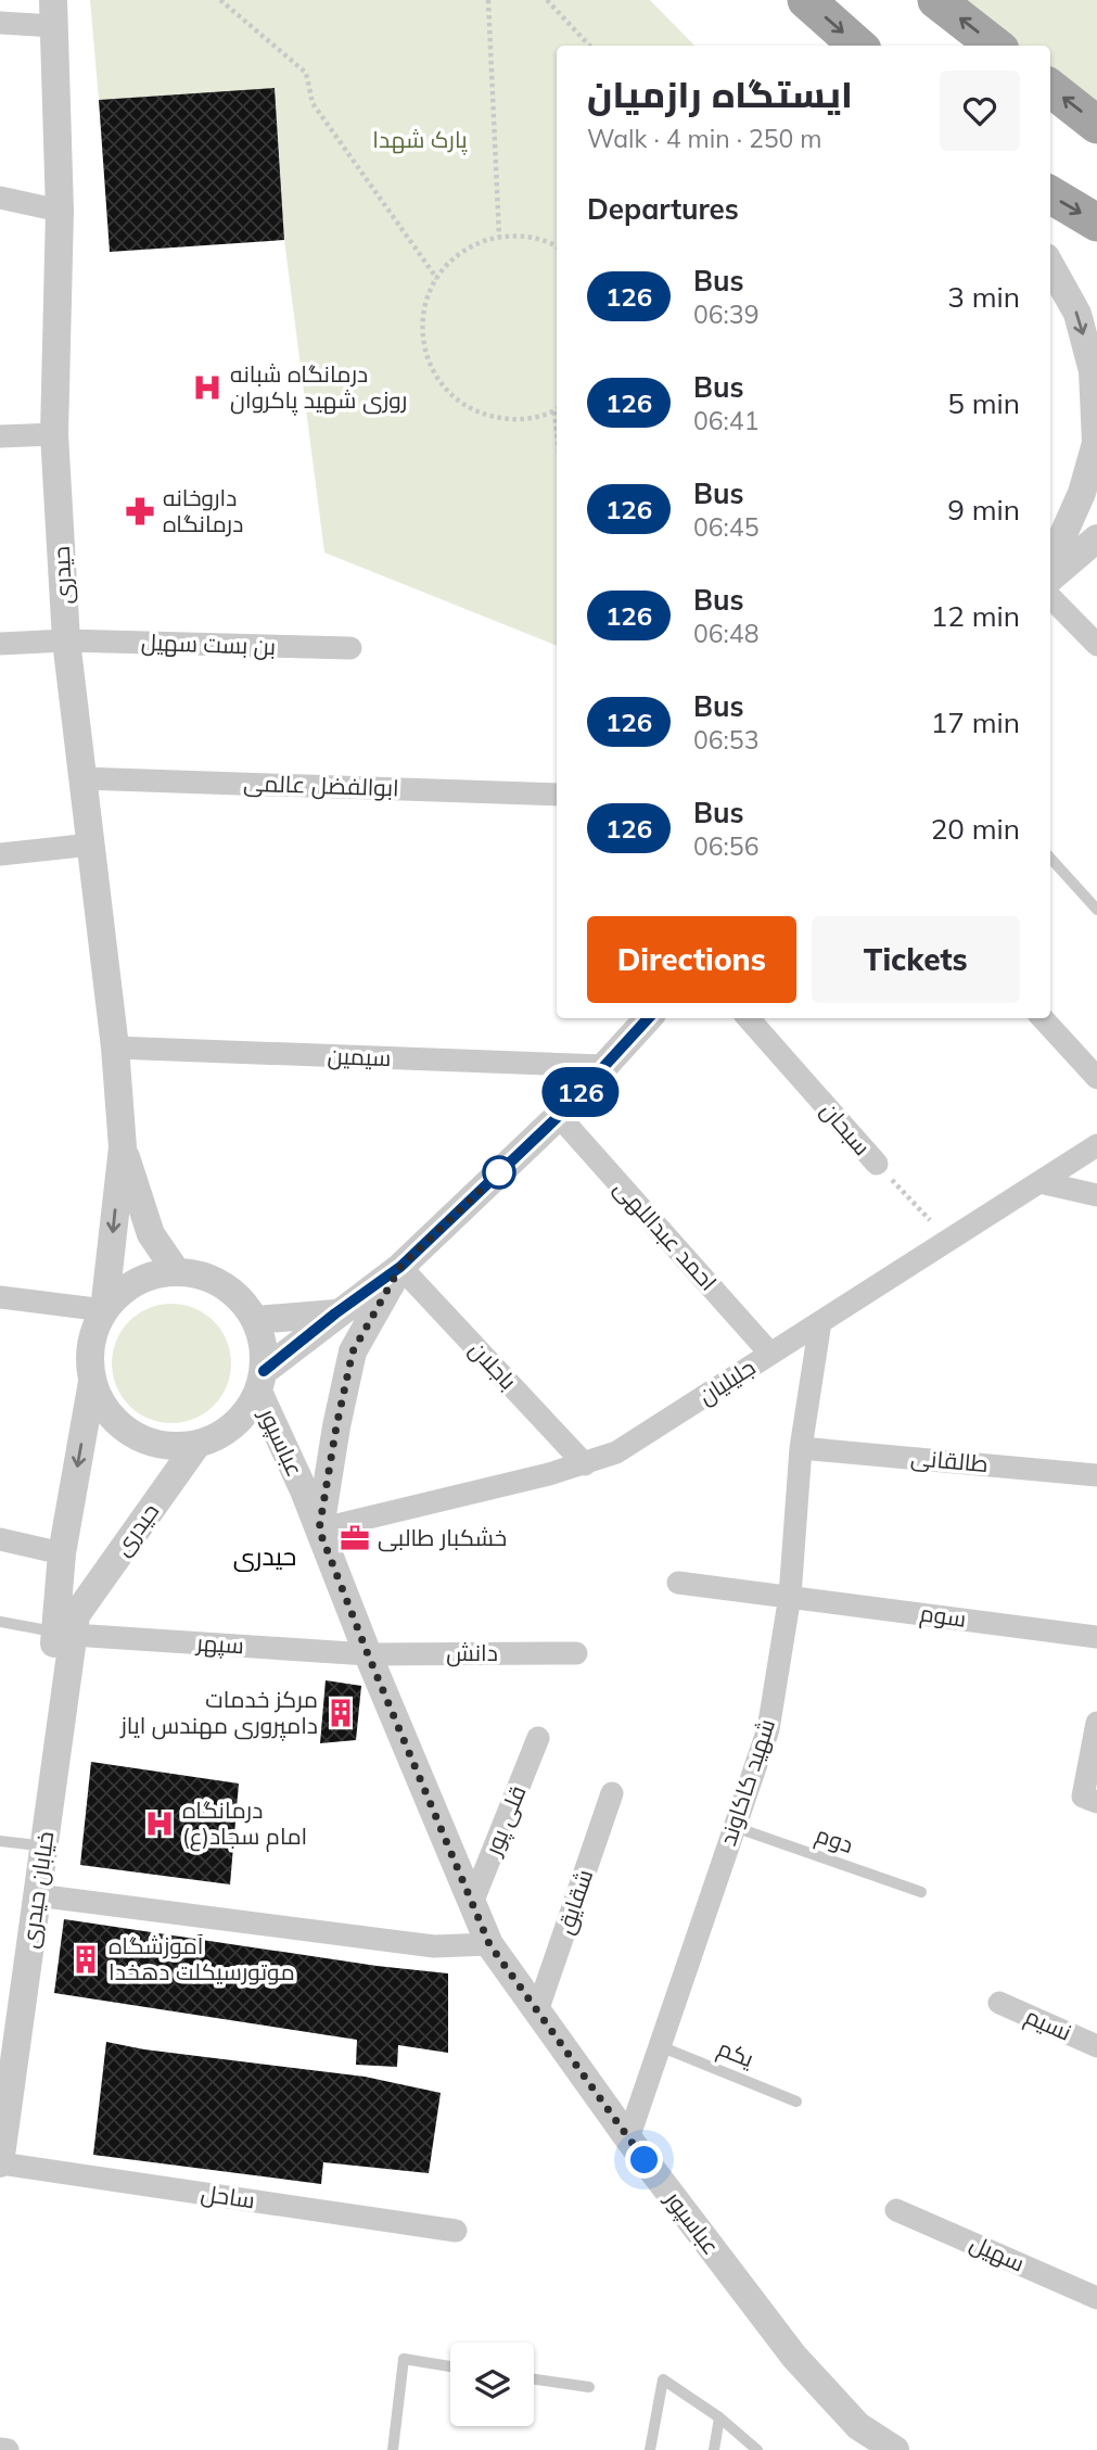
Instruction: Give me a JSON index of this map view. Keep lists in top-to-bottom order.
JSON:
{
  "streets": {
    "street": [
      "حیدری",
      "بن بست سهیل",
      "ابوالفضل عالمی",
      "سیمین",
      "سبحان",
      "احمد عبداللهی",
      "باجلان",
      "جلیلیان",
      "عباسپور",
      "طالقانی",
      "سوم",
      "سپهر",
      "دانش",
      "شهید کاکاوند",
      "قلی پور",
      "خیابان حیدری",
      "شقایق",
      "نسیم",
      "ساحل",
      "سهیل"
    ],
    "lane": ["دوم", "یکم"]
  },
  "crossings": [
    ["حیدری", "بن بست سهیل"],
    ["حیدری", "ابوالفضل عالمی"],
    ["حیدری", "سیمین"],
    ["حیدری", "عباسپور"],
    ["حیدری", "سپهر"],
    ["حیدری", "خیابان حیدری"],
    ["سبحان", "جلیلیان"],
    ["احمد عبداللهی", "جلیلیان"],
    ["باجلان", "جلیلیان"],
    ["جلیلیان", "عباسپور"],
    ["جلیلیان", "شهید کاکاوند"],
    ["عباسپور", "سپهر"],
    ["عباسپور", "دانش"],
    ["عباسپور", "شهید کاکاوند"],
    ["عباسپور", "قلی پور"],
    ["عباسپور", "شقایق"],
    ["طالقانی", "شهید کاکاوند"],
    ["سوم", "شهید کاکاوند"],
    ["سپهر", "دانش"],
    ["سپهر", "خیابان حیدری"],
    ["شهید کاکاوند", "دوم"],
    ["شهید کاکاوند", "یکم"],
    ["خیابان حیدری", "ساحل"]
  ],
  "districts": ["حیدری"],
  "parks": ["پارک شهدا"],
  "places": {
    "hospital": ["درمانگاه شبانه روزی شهید پاکروان", "درمانگاه امام سجاد(ع)"],
    "pharmacy": ["داروخانه درمانگاه"],
    "office": ["خشکبار طالبی"],
    "building": ["مرکز خدمات دامپروری مهندس ایاز", "آموزشگاه موتورسیکلت دهخدا"]
  },
  "lines": ["bus line 126"],
  "page": {
    "on_map": "126",
    "heading": [
      ["ایستگاه رازمیان", "Walk · 4 min · 250 m"],
      "Departures"
    ],
    "list": [
      {
        "mark": "126",
        "name": "Bus",
        "note": "06:39",
        "value": "3 min"
      },
      {
        "mark": "126",
        "name": "Bus",
        "note": "06:41",
        "value": "5 min"
      },
      {
        "mark": "126",
        "name": "Bus",
        "note": "06:45",
        "value": "9 min"
      },
      {
        "mark": "126",
        "name": "Bus",
        "note": "06:48",
        "value": "12 min"
      },
      {
        "mark": "126",
        "name": "Bus",
        "note": "06:53",
        "value": "17 min"
      },
      {
        "mark": "126",
        "name": "Bus",
        "note": "06:56",
        "value": "20 min"
      }
    ],
    "buttons": ["Directions", "Tickets"]
  }
}
